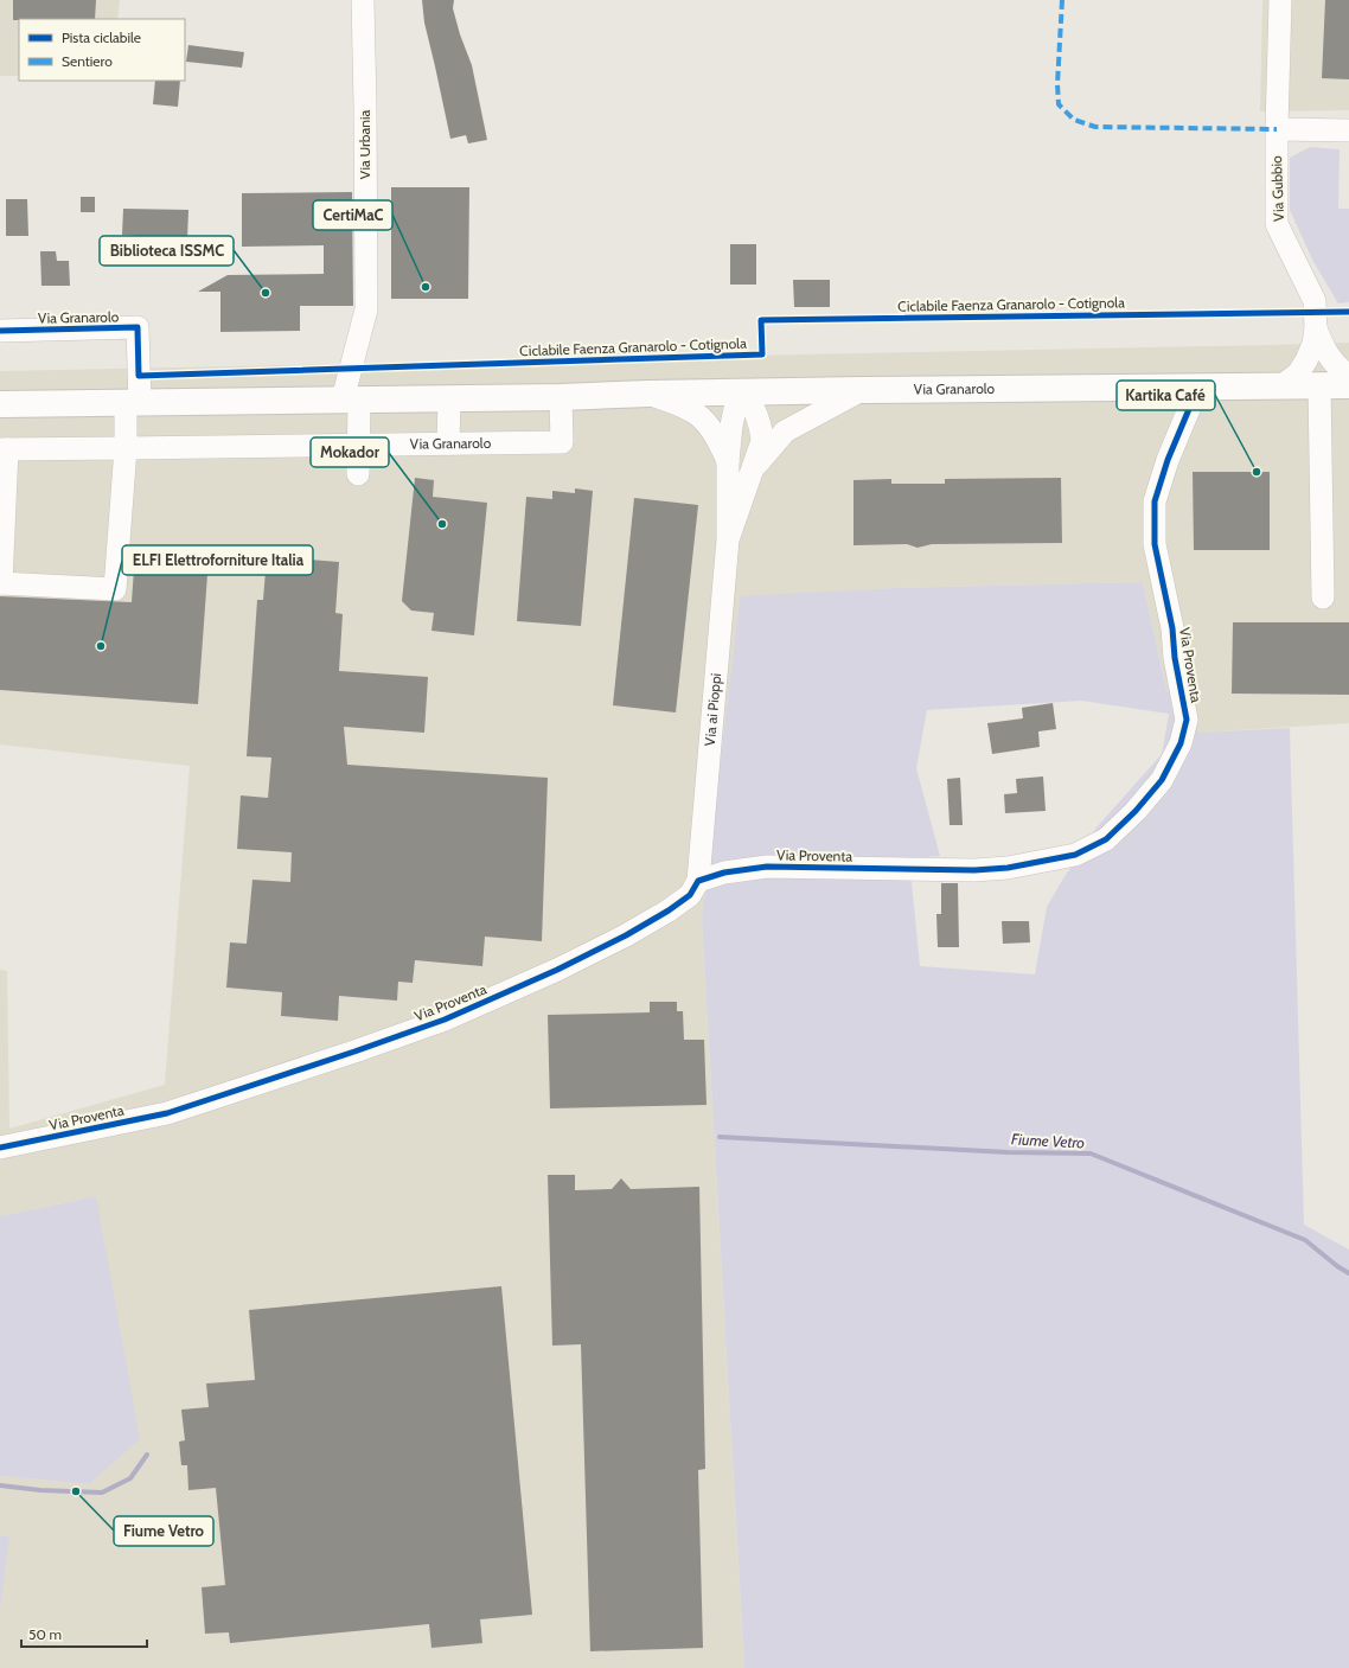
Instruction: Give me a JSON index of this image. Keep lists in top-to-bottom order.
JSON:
{
  "streets": {
    "main road": ["Via Granarolo"],
    "street": [
      "Via Urbania",
      "Via Gubbio",
      "Via Proventa",
      "Via ai Pioppi"
    ],
    "cycle path": ["Ciclabile Faenza Granarolo - Cotignola"]
  },
  "crossings": [
    ["Via Urbania", "Via Granarolo"],
    ["Via Gubbio", "Via Granarolo"],
    ["Via Granarolo", "Via Proventa"],
    ["Via Granarolo", "Via ai Pioppi"],
    ["Via Proventa", "Via ai Pioppi"]
  ],
  "water": ["Fiume Vetro"],
  "places": [
    "CertiMaC",
    "Biblioteca ISSMC",
    "Kartika Café",
    "Mokador",
    "ELFI Elettroforniture Italia",
    "Fiume Vetro"
  ],
  "legend": ["Pista ciclabile", "Sentiero"],
  "scale_bar": "50 m"
}
